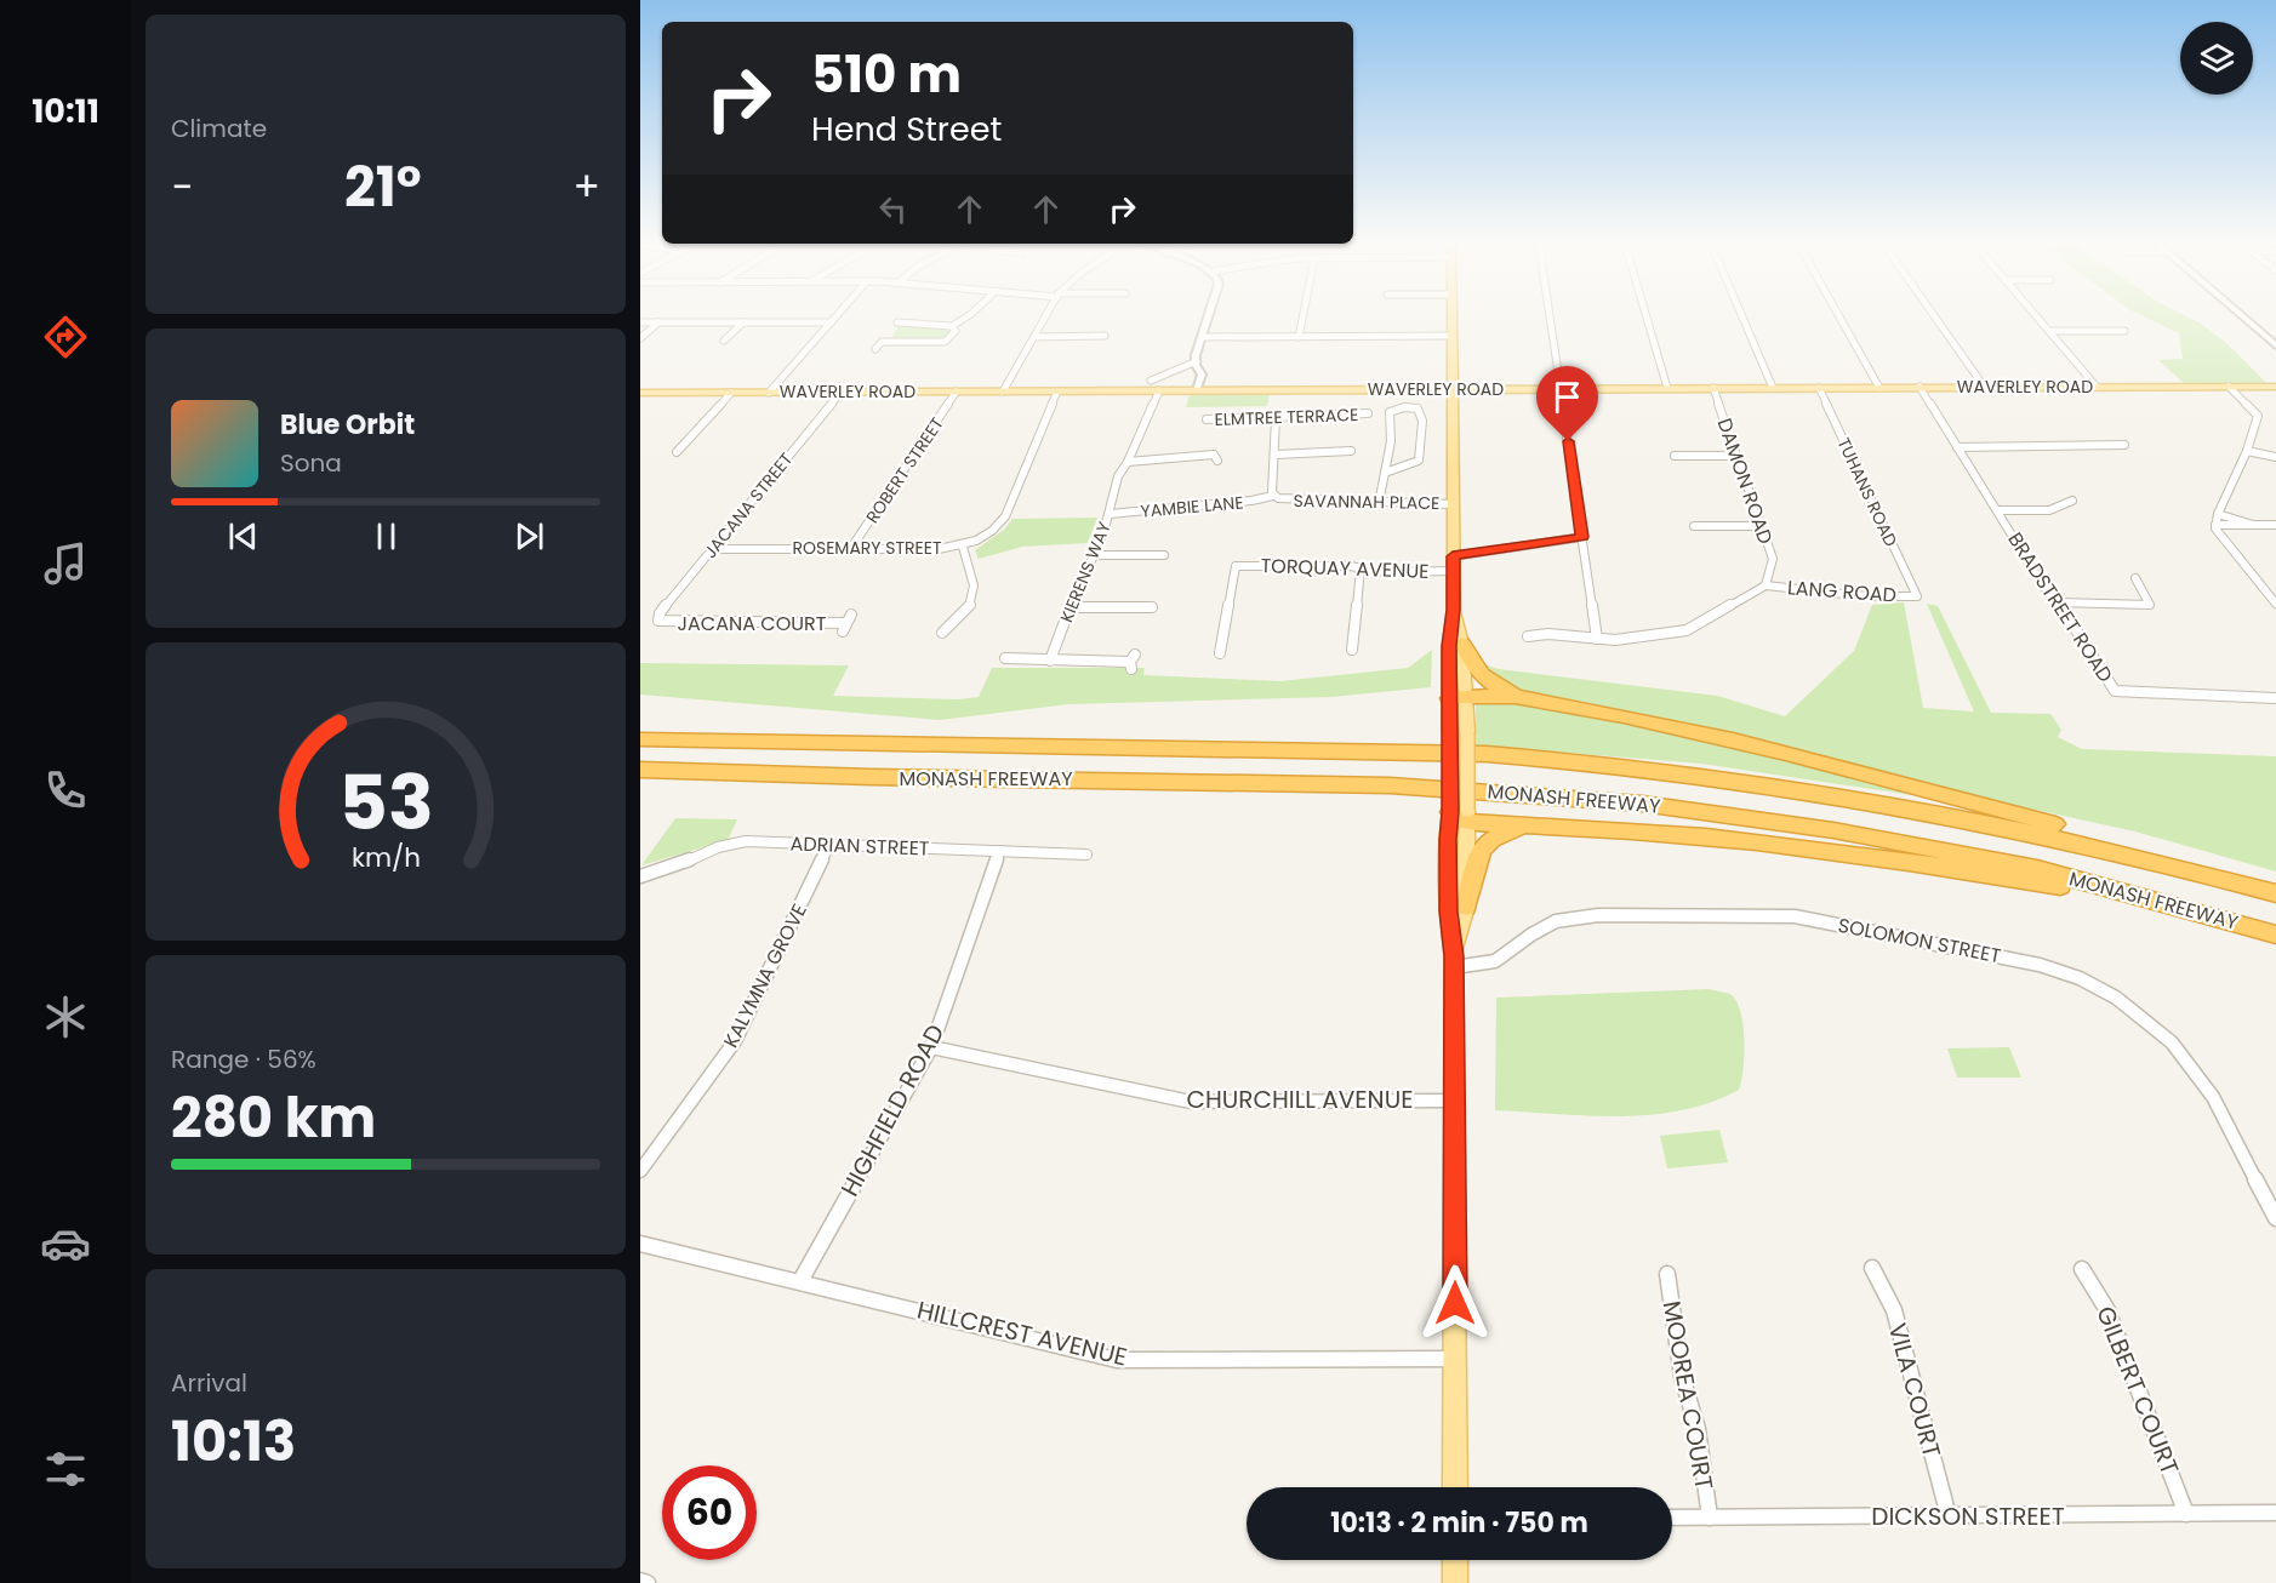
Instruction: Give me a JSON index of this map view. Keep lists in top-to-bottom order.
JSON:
{
  "streets": {
    "highway": ["MONASH FREEWAY"],
    "main road": ["WAVERLEY ROAD"],
    "street": [
      "ELMTREE TERRACE",
      "ROBERT STREET",
      "DAMON ROAD",
      "TUHANS ROAD",
      "SAVANNAH PLACE",
      "JACANA STREET",
      "YAMBIE LANE",
      "ROSEMARY STREET",
      "TORQUAY AVENUE",
      "KIERENS WAY",
      "LANG ROAD",
      "BRADSTREET ROAD",
      "JACANA COURT",
      "ADRIAN STREET",
      "SOLOMON STREET",
      "KALYMNA GROVE",
      "CHURCHILL AVENUE",
      "HIGHFIELD ROAD",
      "HILLCREST AVENUE",
      "VILA COURT",
      "GILBERT COURT",
      "MOOREA COURT",
      "DICKSON STREET"
    ]
  },
  "crossings": [
    ["WAVERLEY ROAD", "ROBERT STREET"],
    ["WAVERLEY ROAD", "DAMON ROAD"],
    ["WAVERLEY ROAD", "TUHANS ROAD"],
    ["WAVERLEY ROAD", "JACANA STREET"],
    ["WAVERLEY ROAD", "ROSEMARY STREET"],
    ["WAVERLEY ROAD", "KIERENS WAY"],
    ["WAVERLEY ROAD", "BRADSTREET ROAD"],
    ["ELMTREE TERRACE", "SAVANNAH PLACE"],
    ["ROBERT STREET", "ROSEMARY STREET"],
    ["DAMON ROAD", "LANG ROAD"],
    ["TUHANS ROAD", "LANG ROAD"],
    ["SAVANNAH PLACE", "YAMBIE LANE"],
    ["JACANA STREET", "ROSEMARY STREET"],
    ["JACANA STREET", "JACANA COURT"],
    ["YAMBIE LANE", "KIERENS WAY"],
    ["ADRIAN STREET", "KALYMNA GROVE"],
    ["ADRIAN STREET", "HIGHFIELD ROAD"],
    ["CHURCHILL AVENUE", "HIGHFIELD ROAD"],
    ["HIGHFIELD ROAD", "HILLCREST AVENUE"],
    ["VILA COURT", "DICKSON STREET"],
    ["GILBERT COURT", "DICKSON STREET"],
    ["MOOREA COURT", "DICKSON STREET"]
  ],
  "page": {
    "tabs": "10:11",
    "tile": [
      "Climate",
      ["Range · 56%", "280 km"],
      ["Arrival", "10:13"]
    ],
    "turn": ["510 m", "Hend Street"],
    "heat": ["−", "21°", "+"],
    "song": ["Blue Orbit", "Sona"],
    "limit": "60",
    "trip": "10:13 · 2 min · 750 m",
    "gauge": ["53", "km/h"]
  }
}
